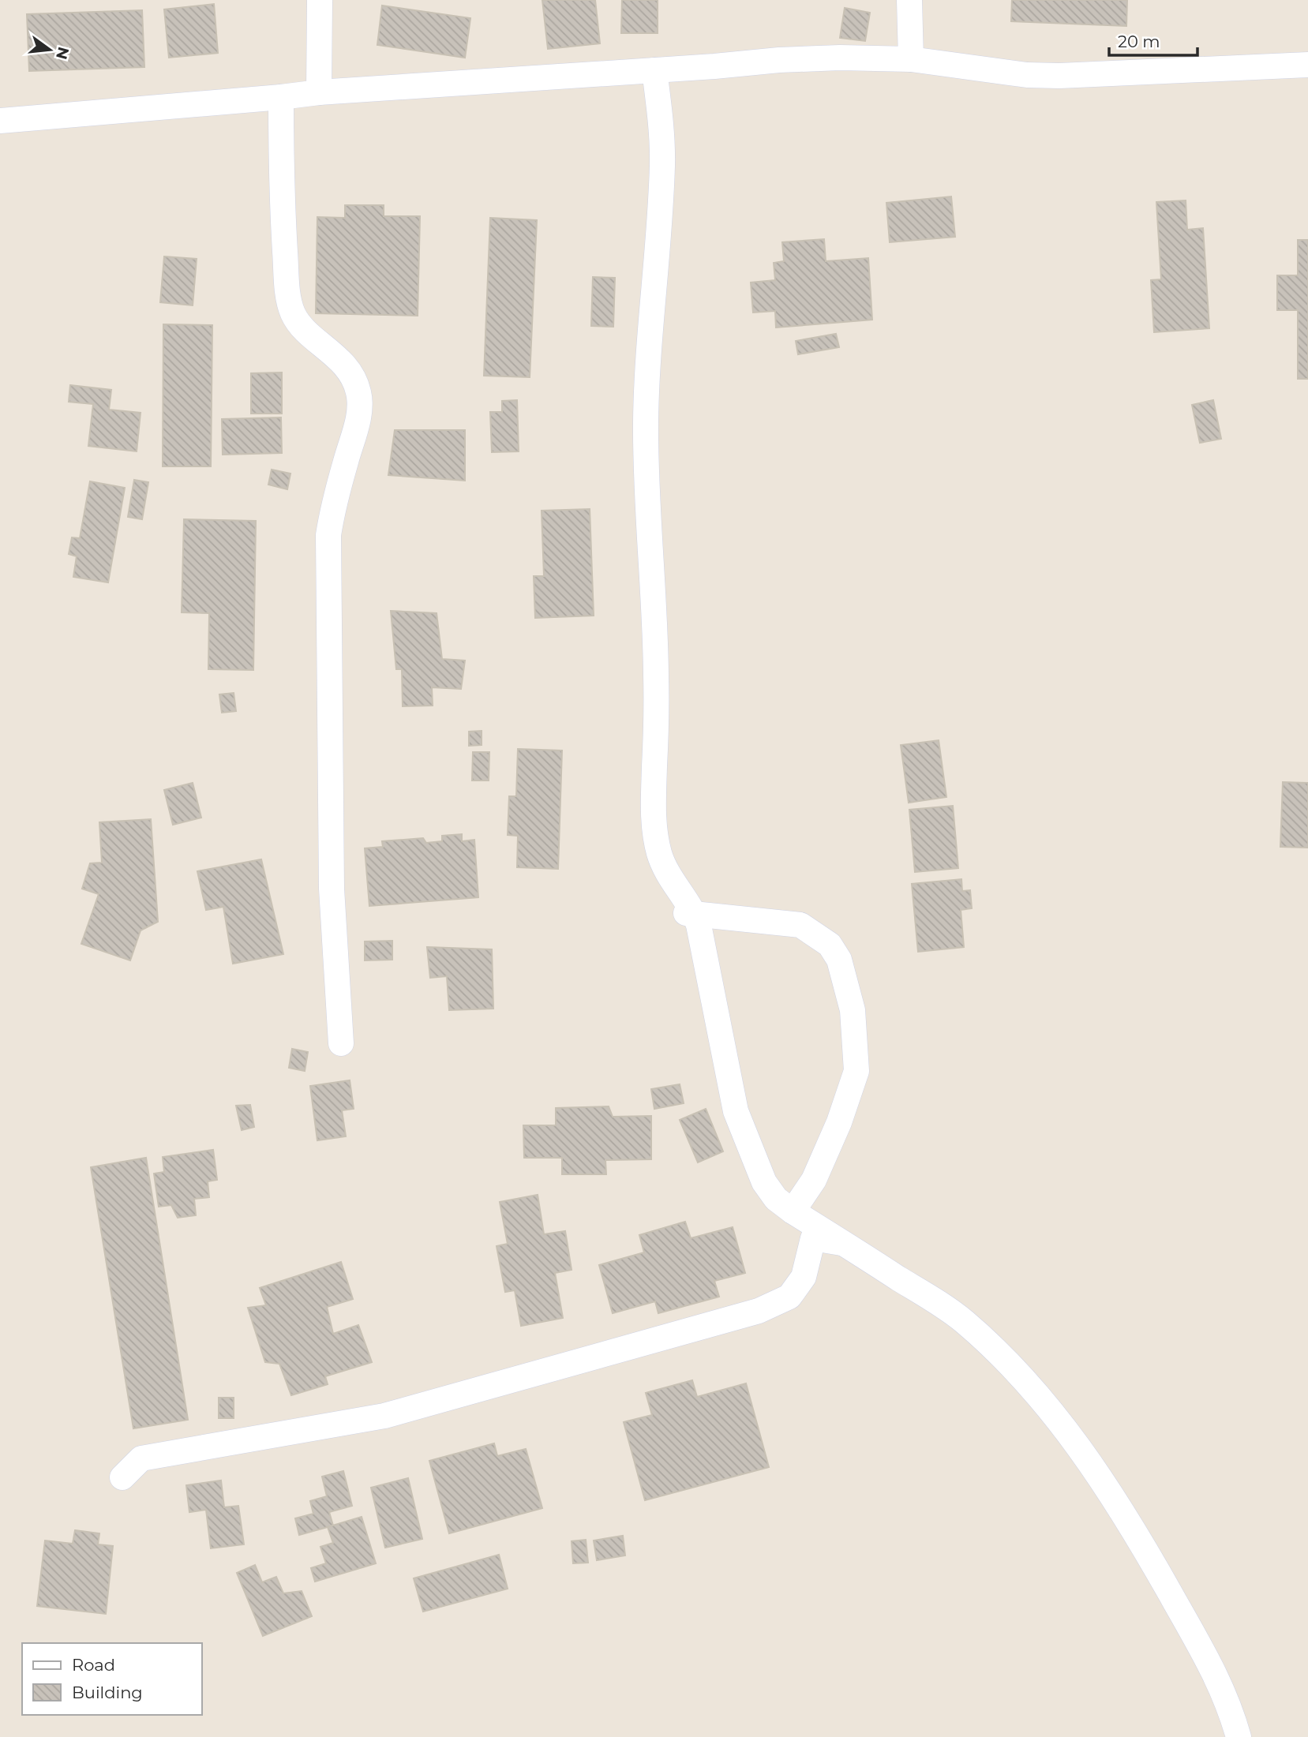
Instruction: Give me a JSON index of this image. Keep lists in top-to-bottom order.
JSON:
{
  "legend": ["Road", "Building"],
  "scale_bar": "20 m",
  "north": "right"
}
